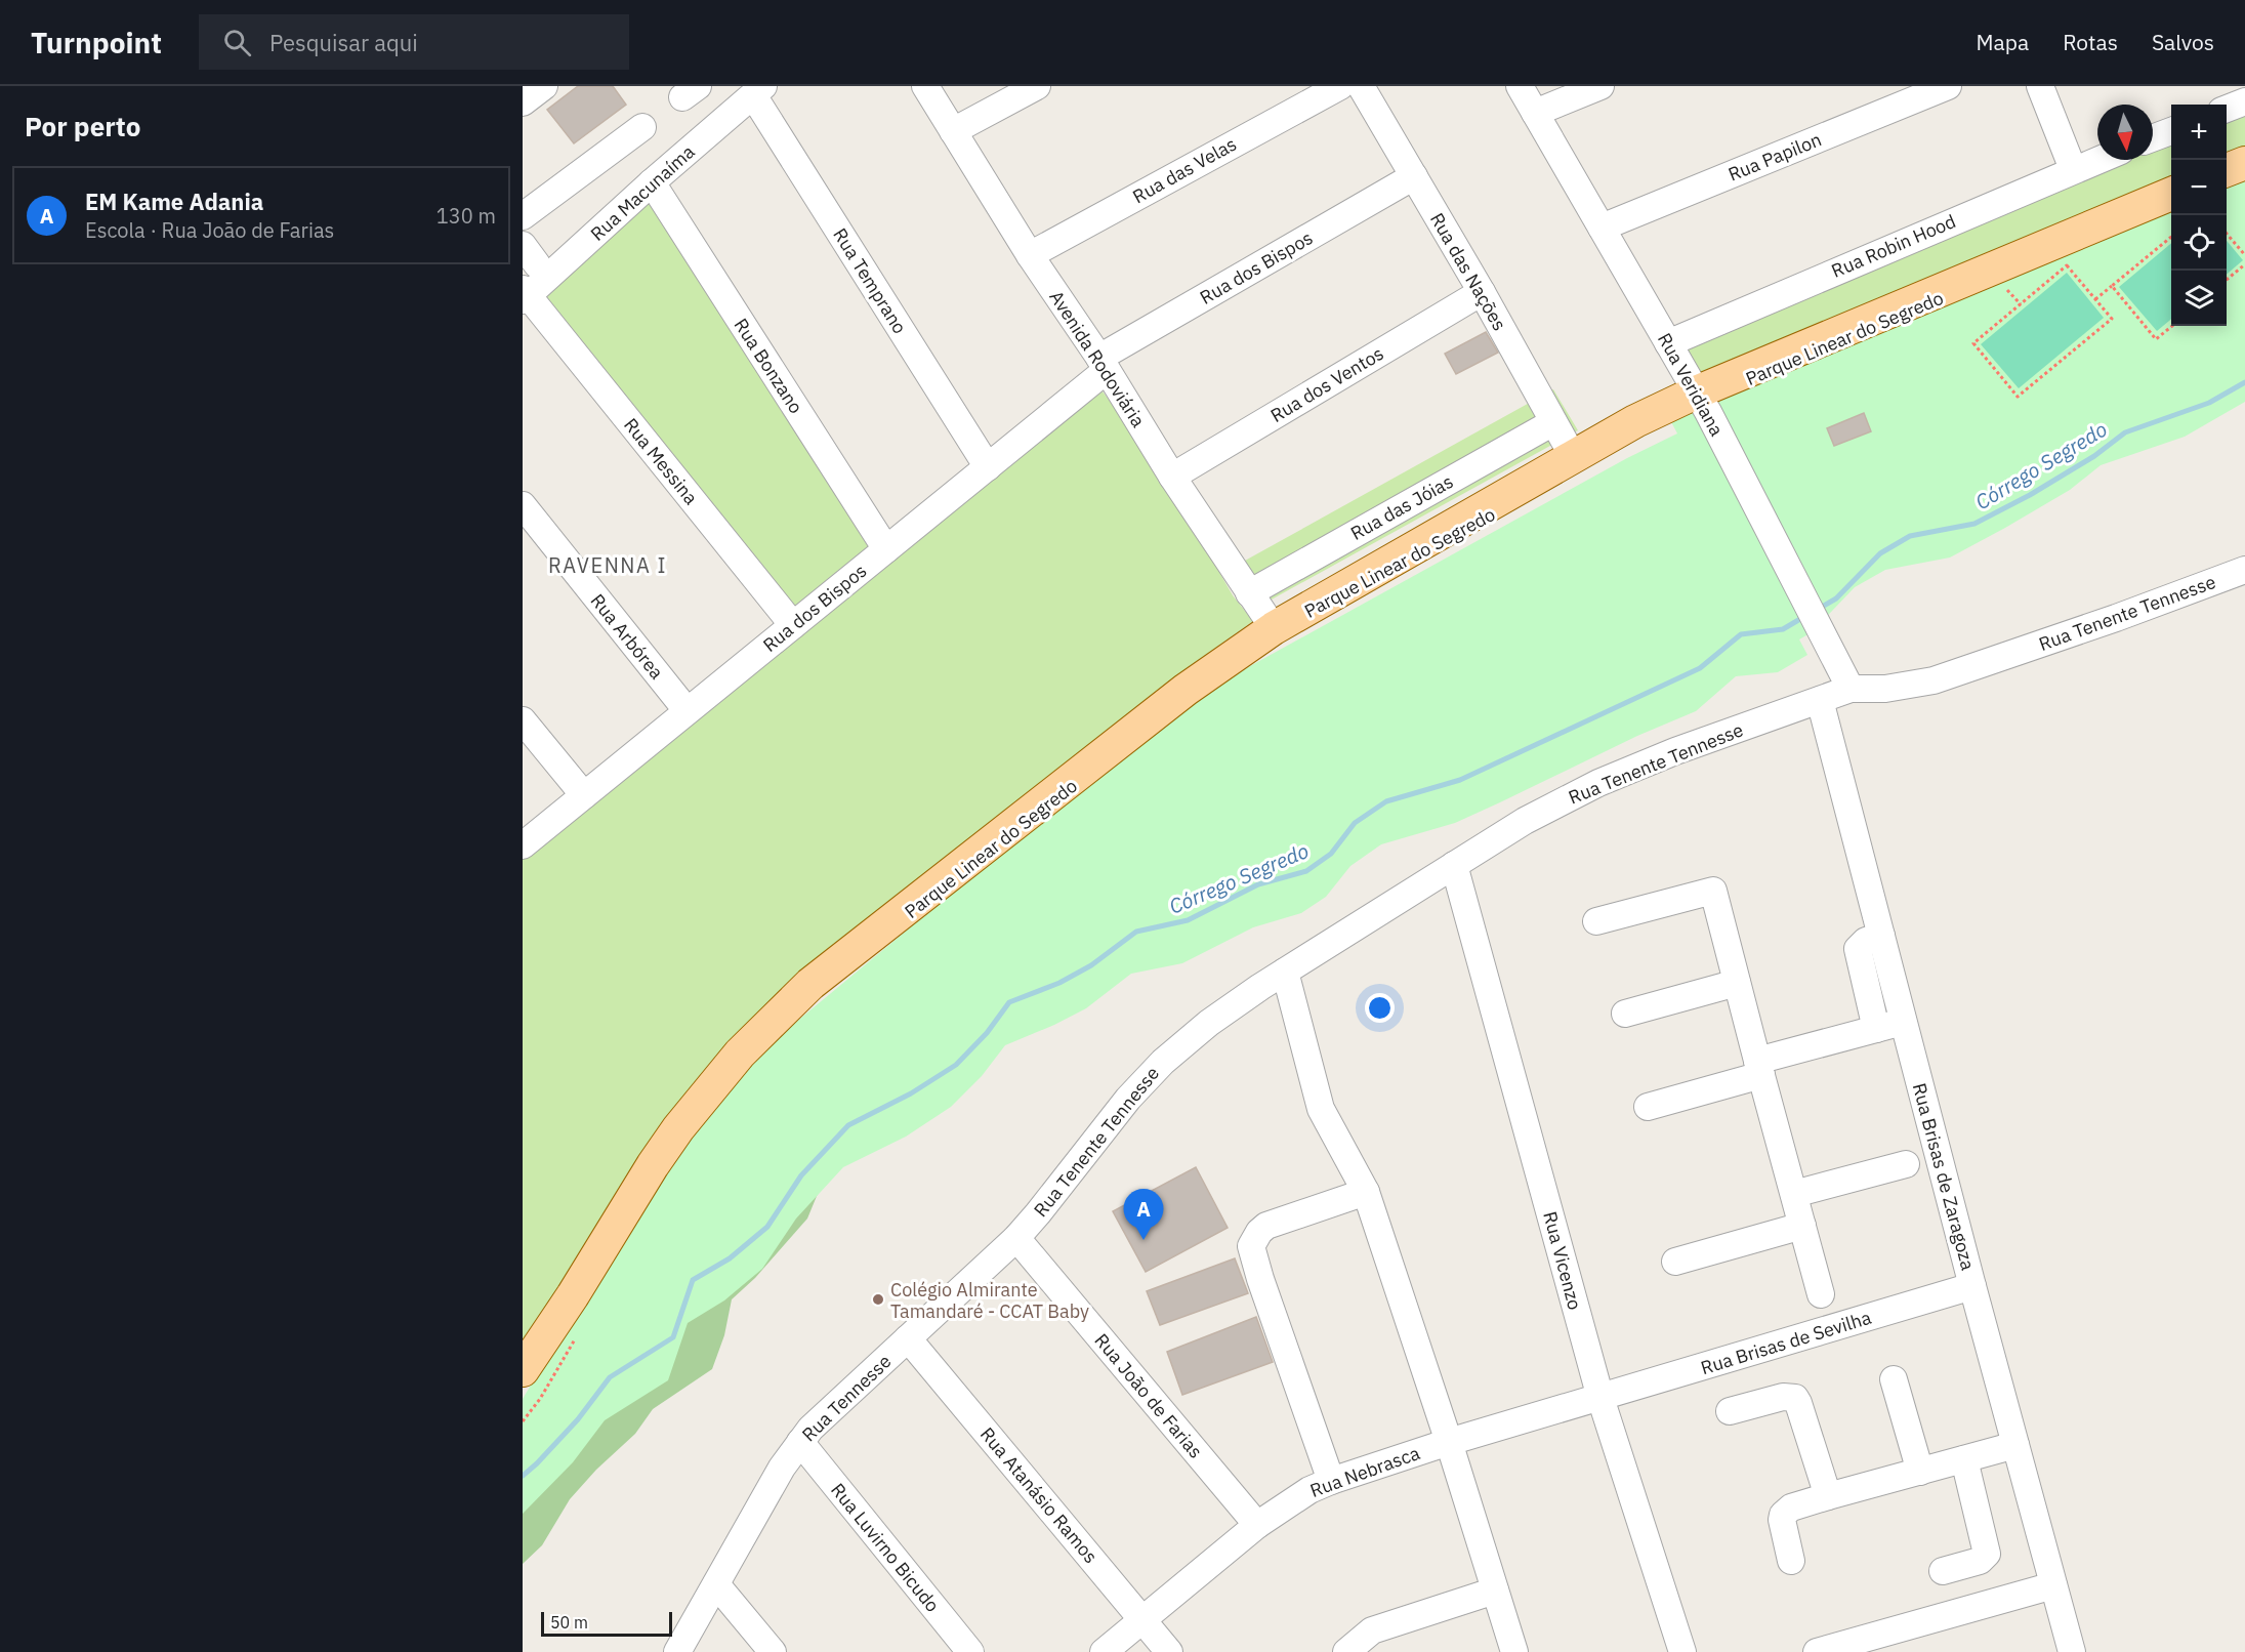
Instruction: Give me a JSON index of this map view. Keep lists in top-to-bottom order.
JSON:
{
  "streets": {
    "street": [
      "Rua Papilon",
      "Rua das Velas",
      "Rua Macunaíma",
      "Rua Robin Hood",
      "Rua dos Bispos",
      "Rua das Nações",
      "Rua Temprano",
      "Avenida Rodoviária",
      "Rua Bonzano",
      "Rua dos Ventos",
      "Rua Veridiana",
      "Rua Messina",
      "Rua das Jóias",
      "Rua Tenente Tennesse",
      "Rua Arbórea",
      "Rua Brisas de Zaragoza",
      "Rua Vicenzo",
      "Rua Brisas de Sevilha",
      "Rua João de Farias",
      "Rua Tennesse",
      "Rua Nebrasca",
      "Rua Atanásio Ramos",
      "Rua Luvirno Bicudo"
    ]
  },
  "crossings": [
    ["Rua Papilon", "Rua Veridiana"],
    ["Rua das Velas", "Avenida Rodoviária"],
    ["Rua Macunaíma", "Rua Temprano"],
    ["Rua Macunaíma", "Rua Bonzano"],
    ["Rua Macunaíma", "Rua Messina"],
    ["Rua Robin Hood", "Rua Veridiana"],
    ["Rua dos Bispos", "Rua das Nações"],
    ["Rua dos Bispos", "Rua Temprano"],
    ["Rua dos Bispos", "Avenida Rodoviária"],
    ["Rua dos Bispos", "Rua Bonzano"],
    ["Rua dos Bispos", "Rua Messina"],
    ["Rua dos Bispos", "Rua Arbórea"],
    ["Rua das Nações", "Rua dos Ventos"],
    ["Rua das Nações", "Rua das Jóias"],
    ["Avenida Rodoviária", "Rua dos Ventos"],
    ["Avenida Rodoviária", "Rua das Jóias"],
    ["Rua Veridiana", "Rua Tenente Tennesse"],
    ["Rua Tenente Tennesse", "Rua Brisas de Zaragoza"],
    ["Rua Tenente Tennesse", "Rua Vicenzo"],
    ["Rua Tenente Tennesse", "Rua João de Farias"],
    ["Rua Tenente Tennesse", "Rua Tennesse"],
    ["Rua Brisas de Zaragoza", "Rua Brisas de Sevilha"],
    ["Rua Vicenzo", "Rua Brisas de Sevilha"],
    ["Rua Vicenzo", "Rua Nebrasca"],
    ["Rua Brisas de Sevilha", "Rua Nebrasca"],
    ["Rua João de Farias", "Rua Tennesse"],
    ["Rua João de Farias", "Rua Nebrasca"],
    ["Rua Tennesse", "Rua Atanásio Ramos"],
    ["Rua Tennesse", "Rua Luvirno Bicudo"],
    ["Rua Nebrasca", "Rua Atanásio Ramos"]
  ],
  "districts": ["RAVENNA I"],
  "water": ["Córrego Segredo"],
  "places": ["Colégio Almirante Tamandaré - CCAT Baby"],
  "scale_bar": "50 m",
  "north": "bottom",
  "page": {
    "header": "Turnpoint",
    "search": "Pesquisar aqui",
    "nav": ["Mapa", "Rotas", "Salvos"],
    "heading": "Por perto",
    "map_buttons": ["+", "−"],
    "list": [
      {
        "mark": "A",
        "name": "EM Kame Adania",
        "note": "Escola · Rua João de Farias",
        "value": "130 m"
      }
    ],
    "pins": "A",
    "scale": "50 m"
  }
}
